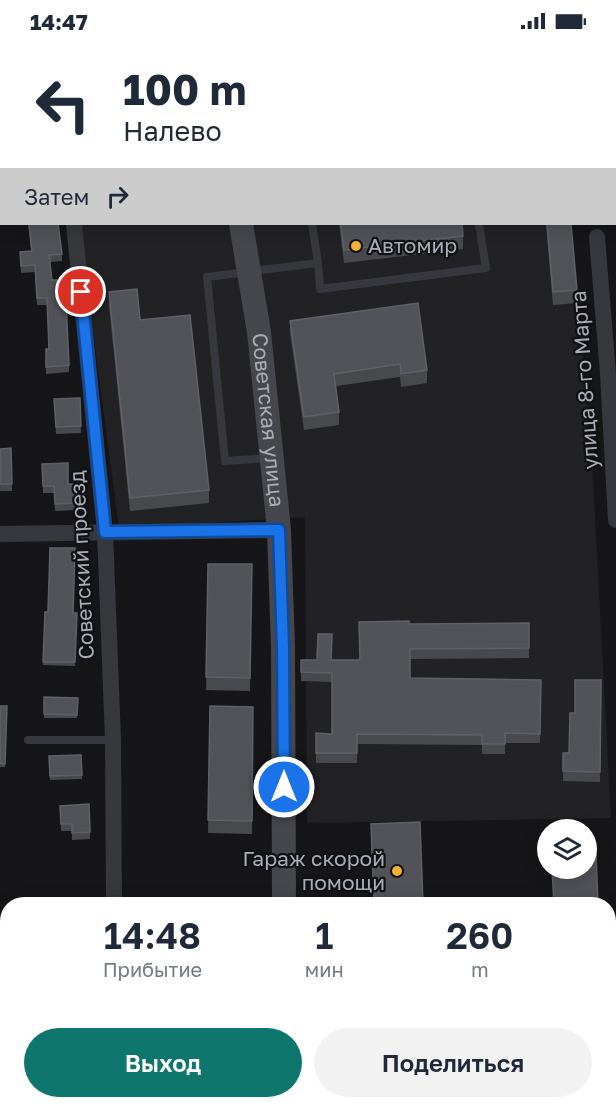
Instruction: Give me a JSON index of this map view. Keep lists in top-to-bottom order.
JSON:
{
  "streets": {
    "main road": ["Советская улица"],
    "street": ["улица 8-го Марта", "Советский проезд"]
  },
  "places": ["Автомир", "Гараж скорой помощи"],
  "page": {
    "status": "14:47",
    "turn": ["100 m", "Налево"],
    "then": "Затем",
    "eta": [
      "14:48",
      "Прибытие",
      "1",
      "мин",
      "260",
      "m"
    ],
    "buttons": ["Выход", "Поделиться"]
  }
}
